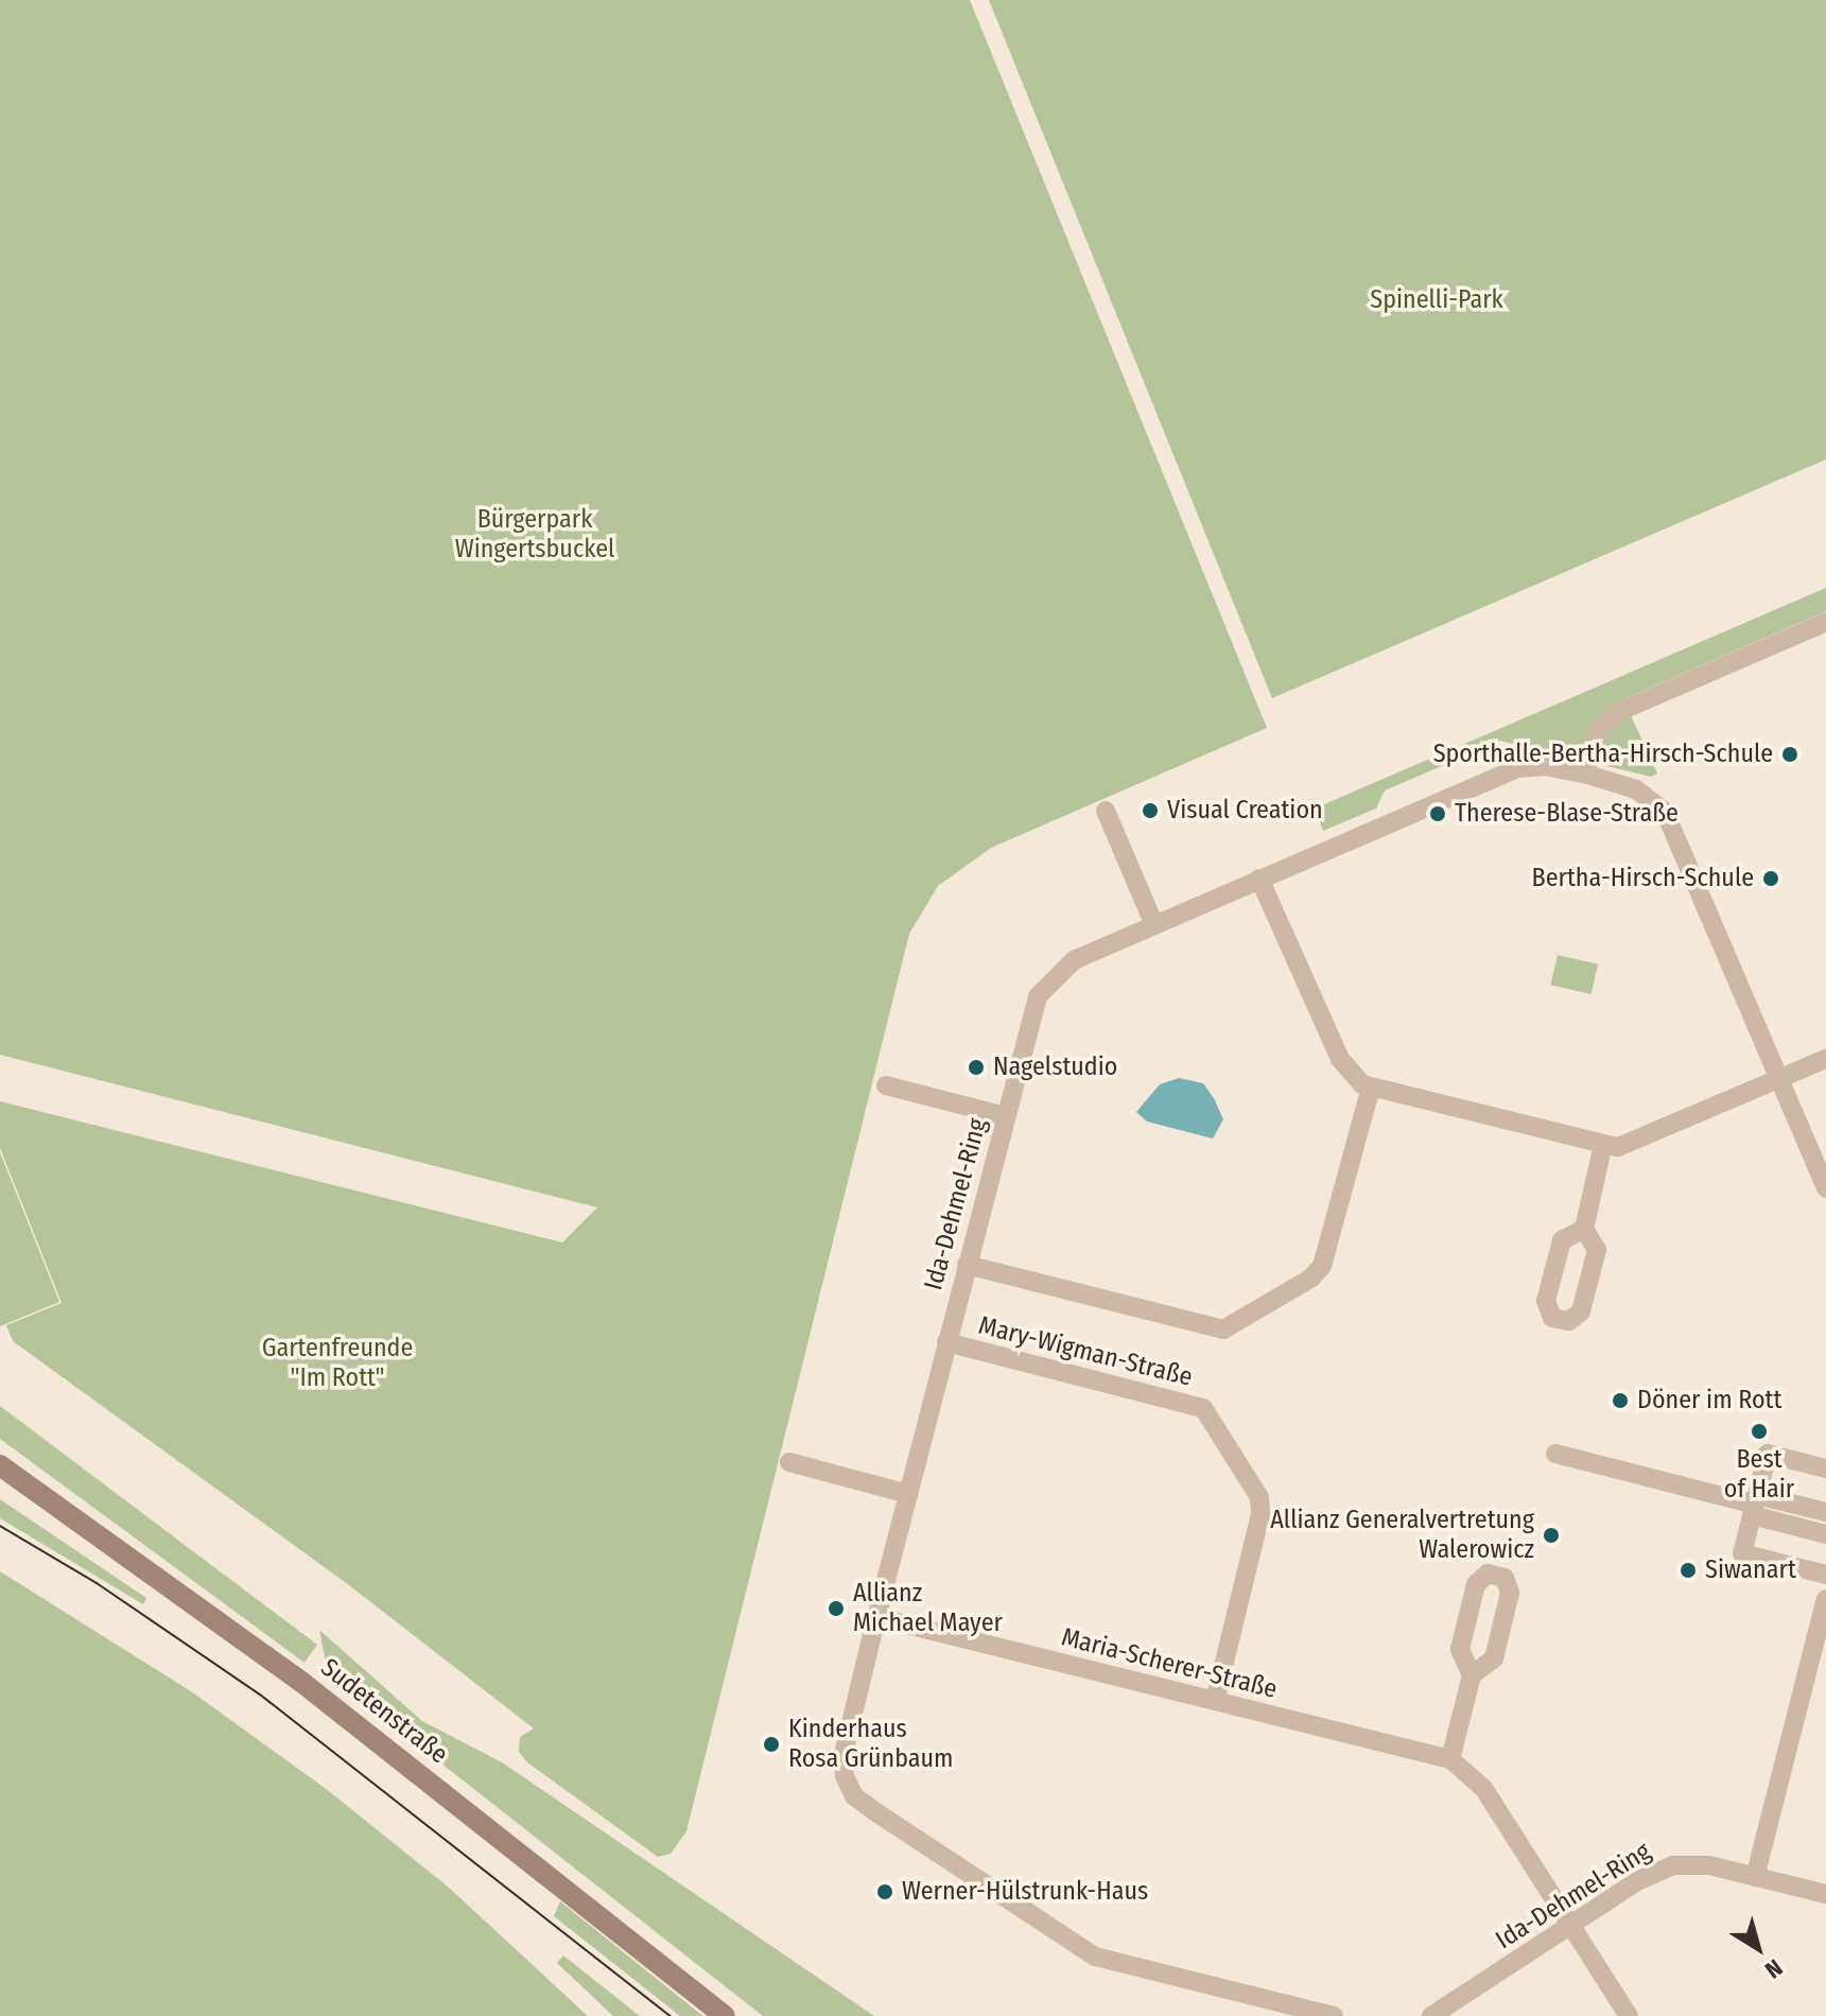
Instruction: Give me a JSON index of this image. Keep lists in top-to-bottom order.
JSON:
{
  "streets": {
    "main road": ["Sudetenstraße"],
    "street": ["Ida-Dehmel-Ring", "Mary-Wigman-Straße", "Maria-Scherer-Straße"]
  },
  "crossings": [
    ["Ida-Dehmel-Ring", "Mary-Wigman-Straße"],
    ["Ida-Dehmel-Ring", "Maria-Scherer-Straße"],
    ["Mary-Wigman-Straße", "Maria-Scherer-Straße"]
  ],
  "parks": ["Spinelli-Park", "Bürgerpark Wingertsbuckel", "Gartenfreunde \"Im Rott\""],
  "places": [
    "Sporthalle-Bertha-Hirsch-Schule",
    "Visual Creation",
    "Therese-Blase-Straße",
    "Bertha-Hirsch-Schule",
    "Nagelstudio",
    "Döner im Rott",
    "Best of Hair",
    "Allianz Generalvertretung Walerowicz",
    "Siwanart",
    "Allianz Michael Mayer",
    "Kinderhaus Rosa Grünbaum",
    "Werner-Hülstrunk-Haus"
  ],
  "north": "bottom right"
}
